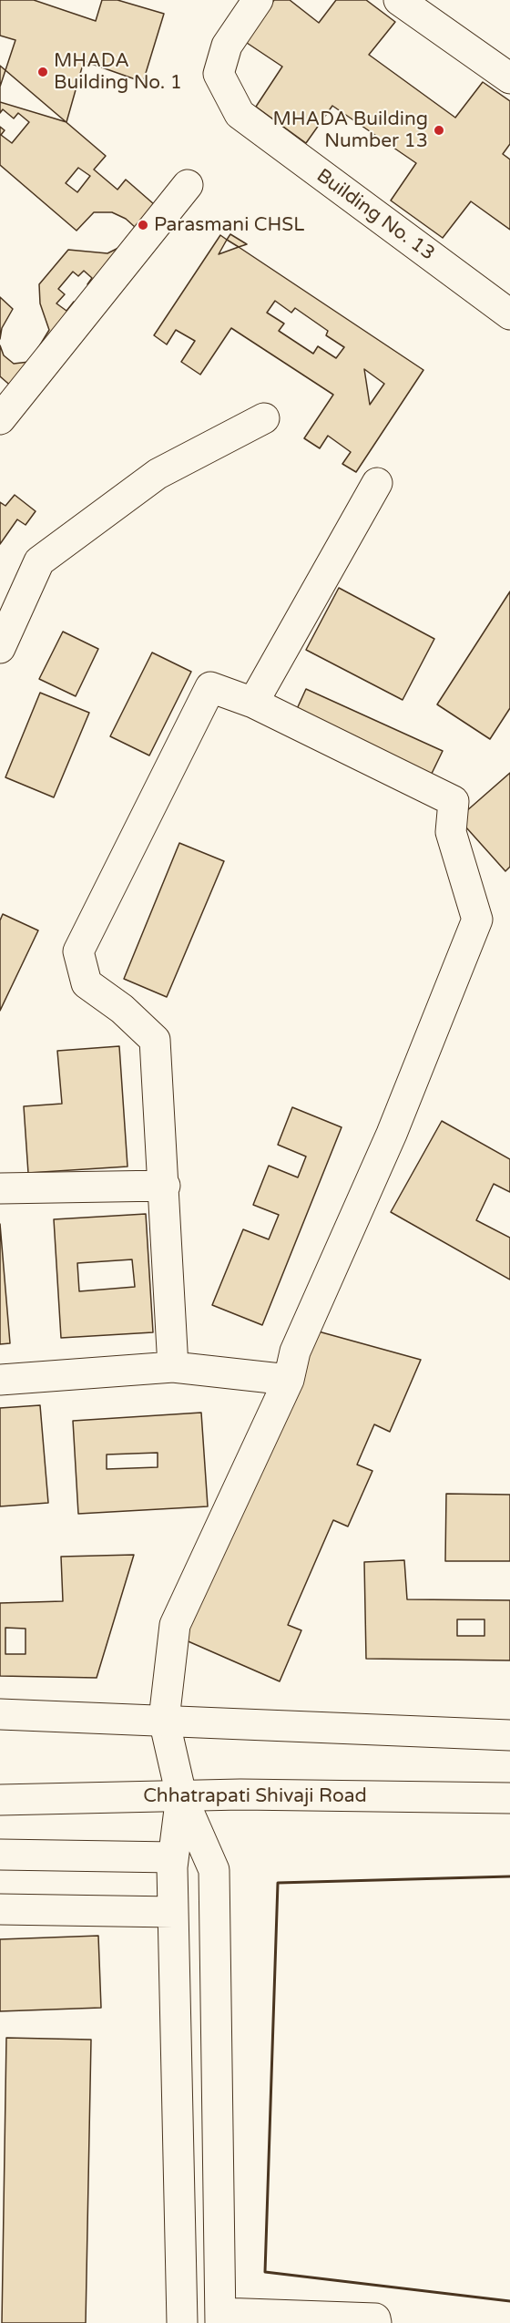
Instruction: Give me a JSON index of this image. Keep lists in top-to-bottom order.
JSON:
{
  "streets": {
    "street": ["Building No. 13", "Chhatrapati Shivaji Road"]
  },
  "places": ["MHADA Building No. 1", "MHADA Building Number 13", "Parasmani CHSL"]
}
